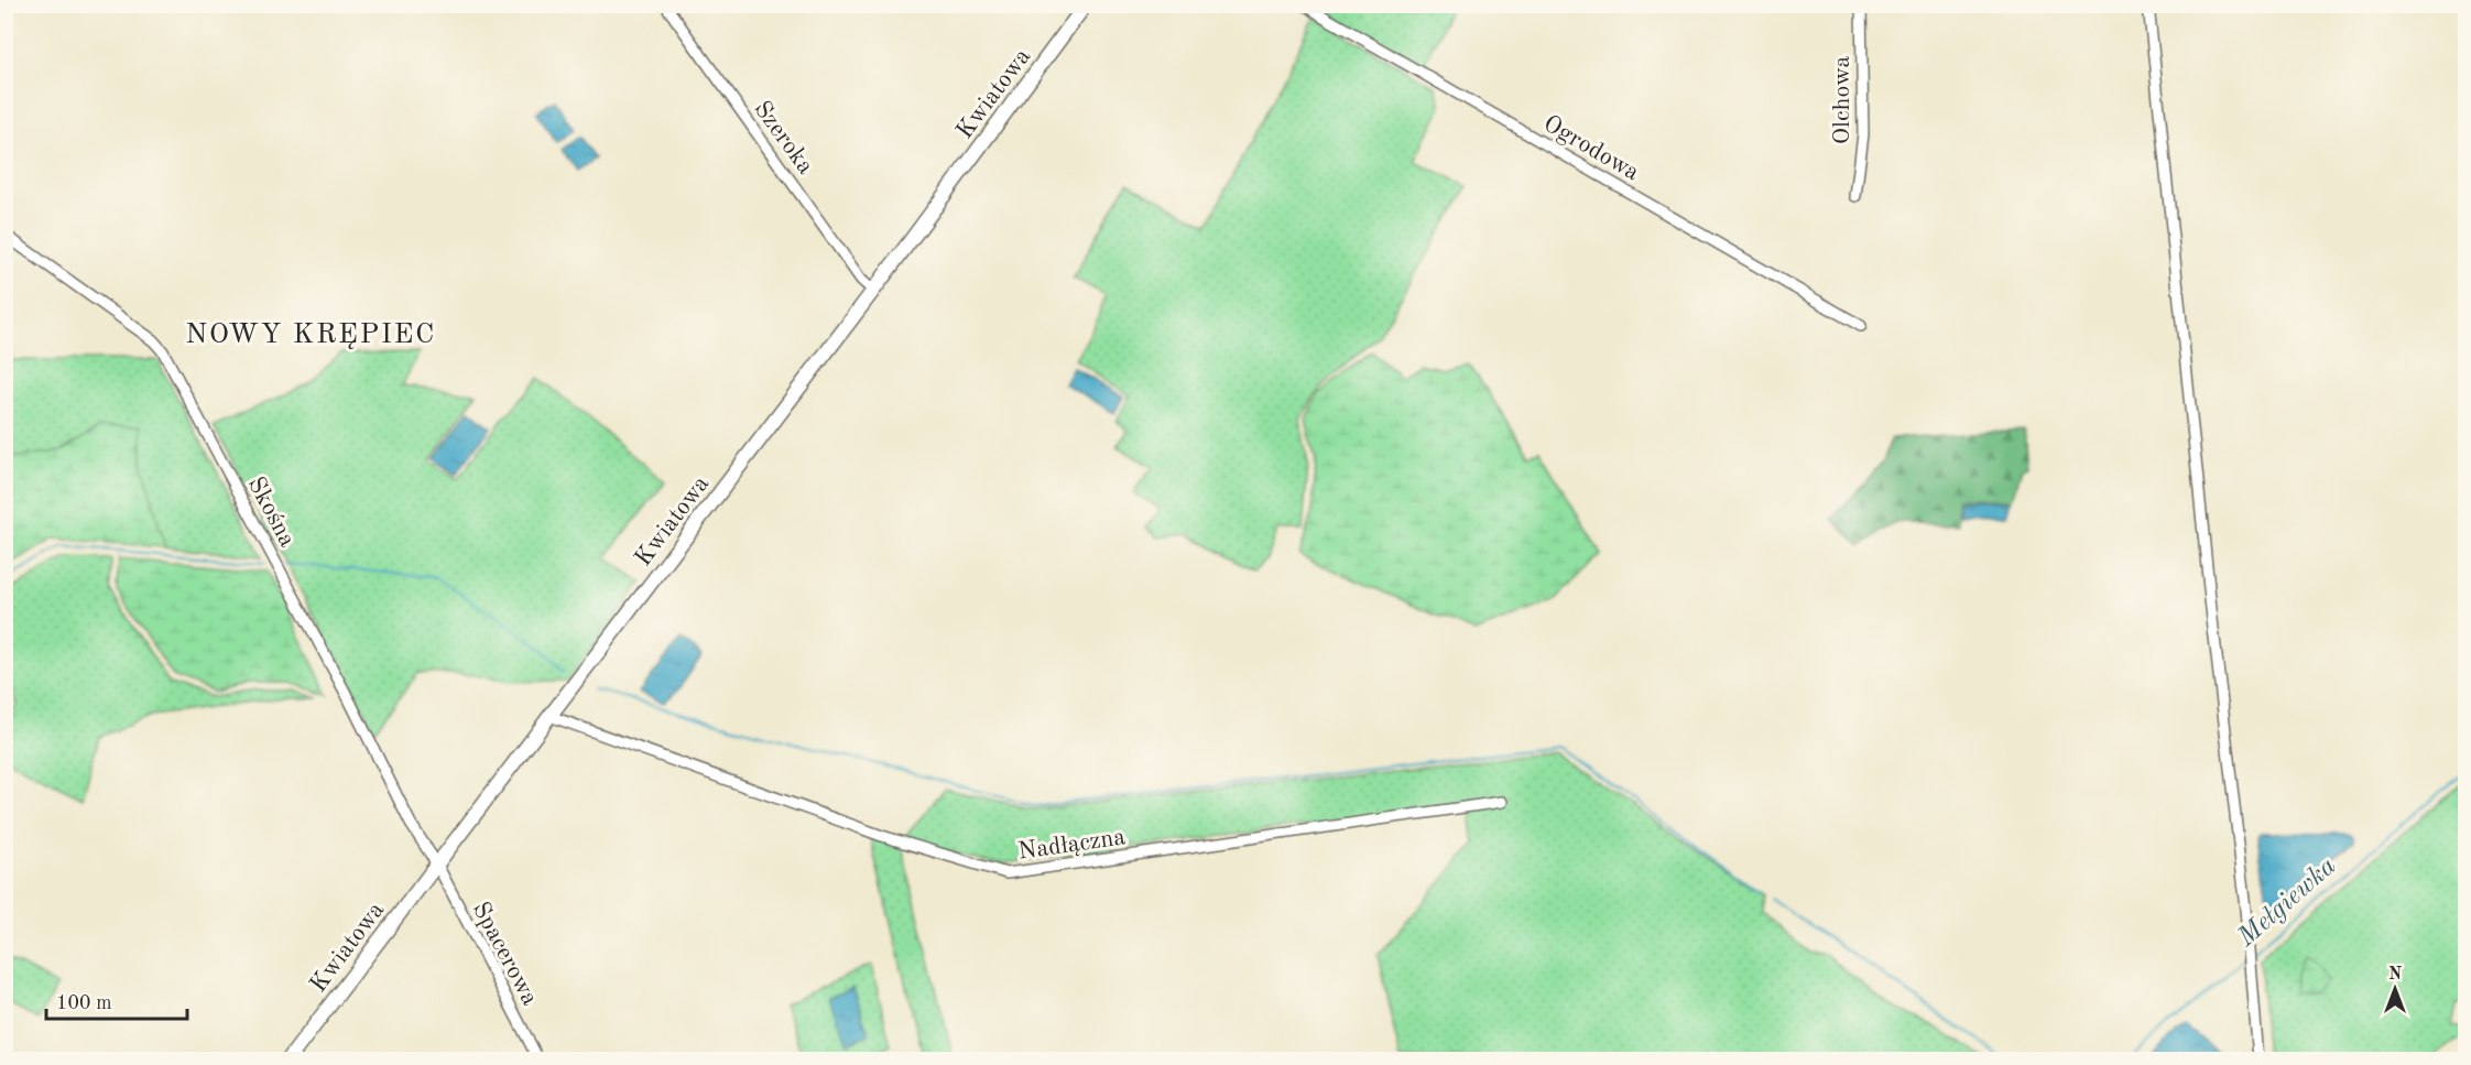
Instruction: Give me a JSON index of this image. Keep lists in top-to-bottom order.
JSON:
{
  "streets": {
    "street": [
      "Kwiatowa",
      "Olchowa",
      "Szeroka",
      "Ogrodowa",
      "Skośna",
      "Nadłączna",
      "Spacerowa"
    ]
  },
  "crossings": [
    ["Kwiatowa", "Szeroka"],
    ["Kwiatowa", "Skośna"],
    ["Kwiatowa", "Nadłączna"],
    ["Kwiatowa", "Spacerowa"],
    ["Skośna", "Spacerowa"]
  ],
  "districts": ["NOWY KRĘPIEC"],
  "water": ["Mełgiewka"],
  "scale_bar": "100 m",
  "north": "top"
}
